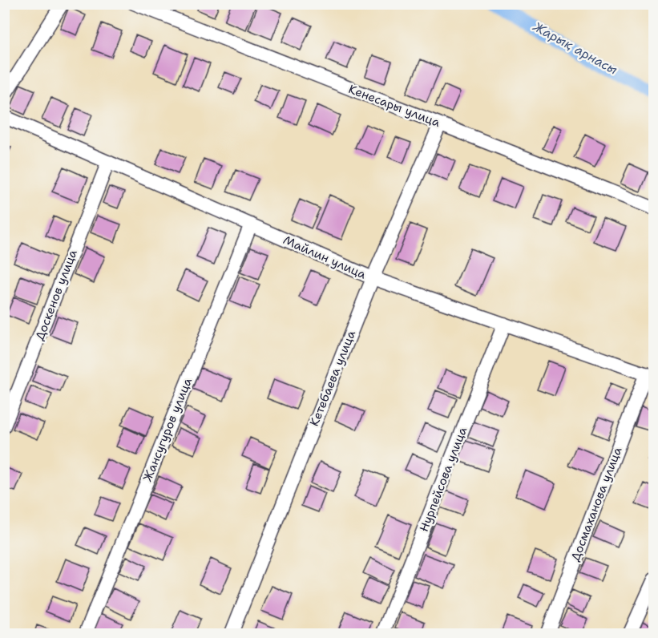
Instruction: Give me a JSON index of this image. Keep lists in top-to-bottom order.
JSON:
{
  "streets": {
    "street": [
      "Кенесары улица",
      "Майлин улица",
      "Доскенов улица",
      "Кетебаева улица",
      "Жансугуров улица",
      "Нурпейсова улица",
      "Досмаханова улица"
    ]
  },
  "crossings": [
    ["Кенесары улица", "Кетебаева улица"],
    ["Майлин улица", "Доскенов улица"],
    ["Майлин улица", "Кетебаева улица"],
    ["Майлин улица", "Жансугуров улица"],
    ["Майлин улица", "Нурпейсова улица"],
    ["Майлин улица", "Досмаханова улица"]
  ],
  "water": ["Жарық арнасы"]
}
